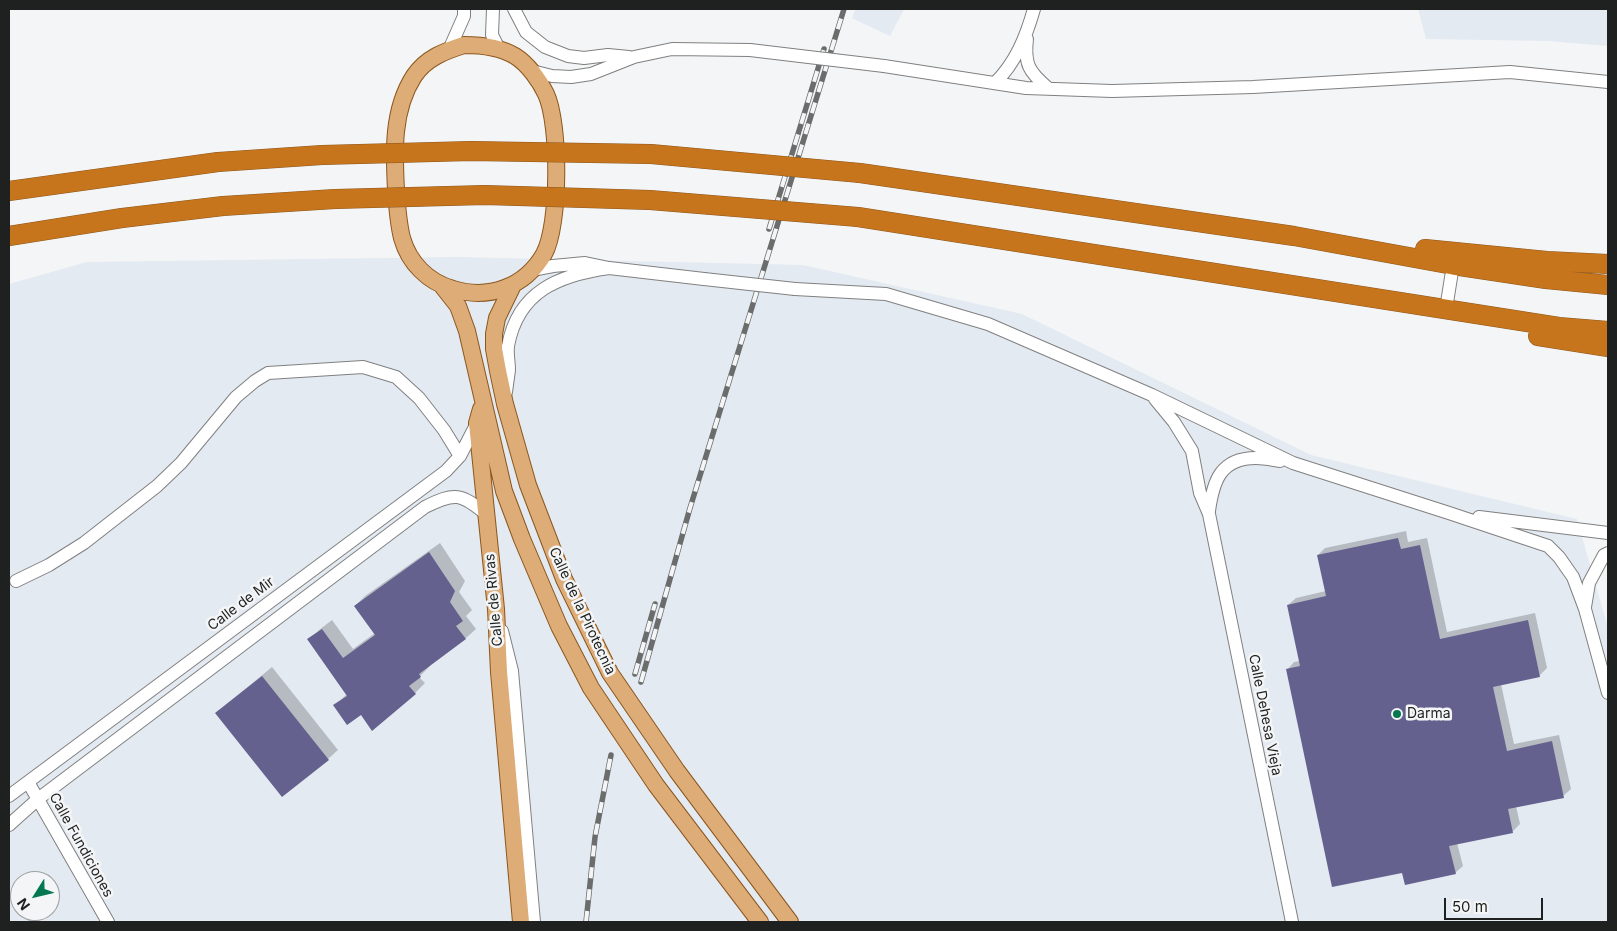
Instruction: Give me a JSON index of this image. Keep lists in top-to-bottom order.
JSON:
{
  "streets": {
    "main road": ["Calle de Rivas", "Calle de la Pirotecnia"],
    "street": ["Calle de Mir", "Calle Dehesa Vieja", "Calle Fundiciones"]
  },
  "crossings": [
    ["Calle de Rivas", "Calle de Mir"],
    ["Calle de Rivas", "Calle de la Pirotecnia"],
    ["Calle de Mir", "Calle Fundiciones"]
  ],
  "places": ["Darma"],
  "scale_bar": "50 m",
  "north": "bottom left"
}
